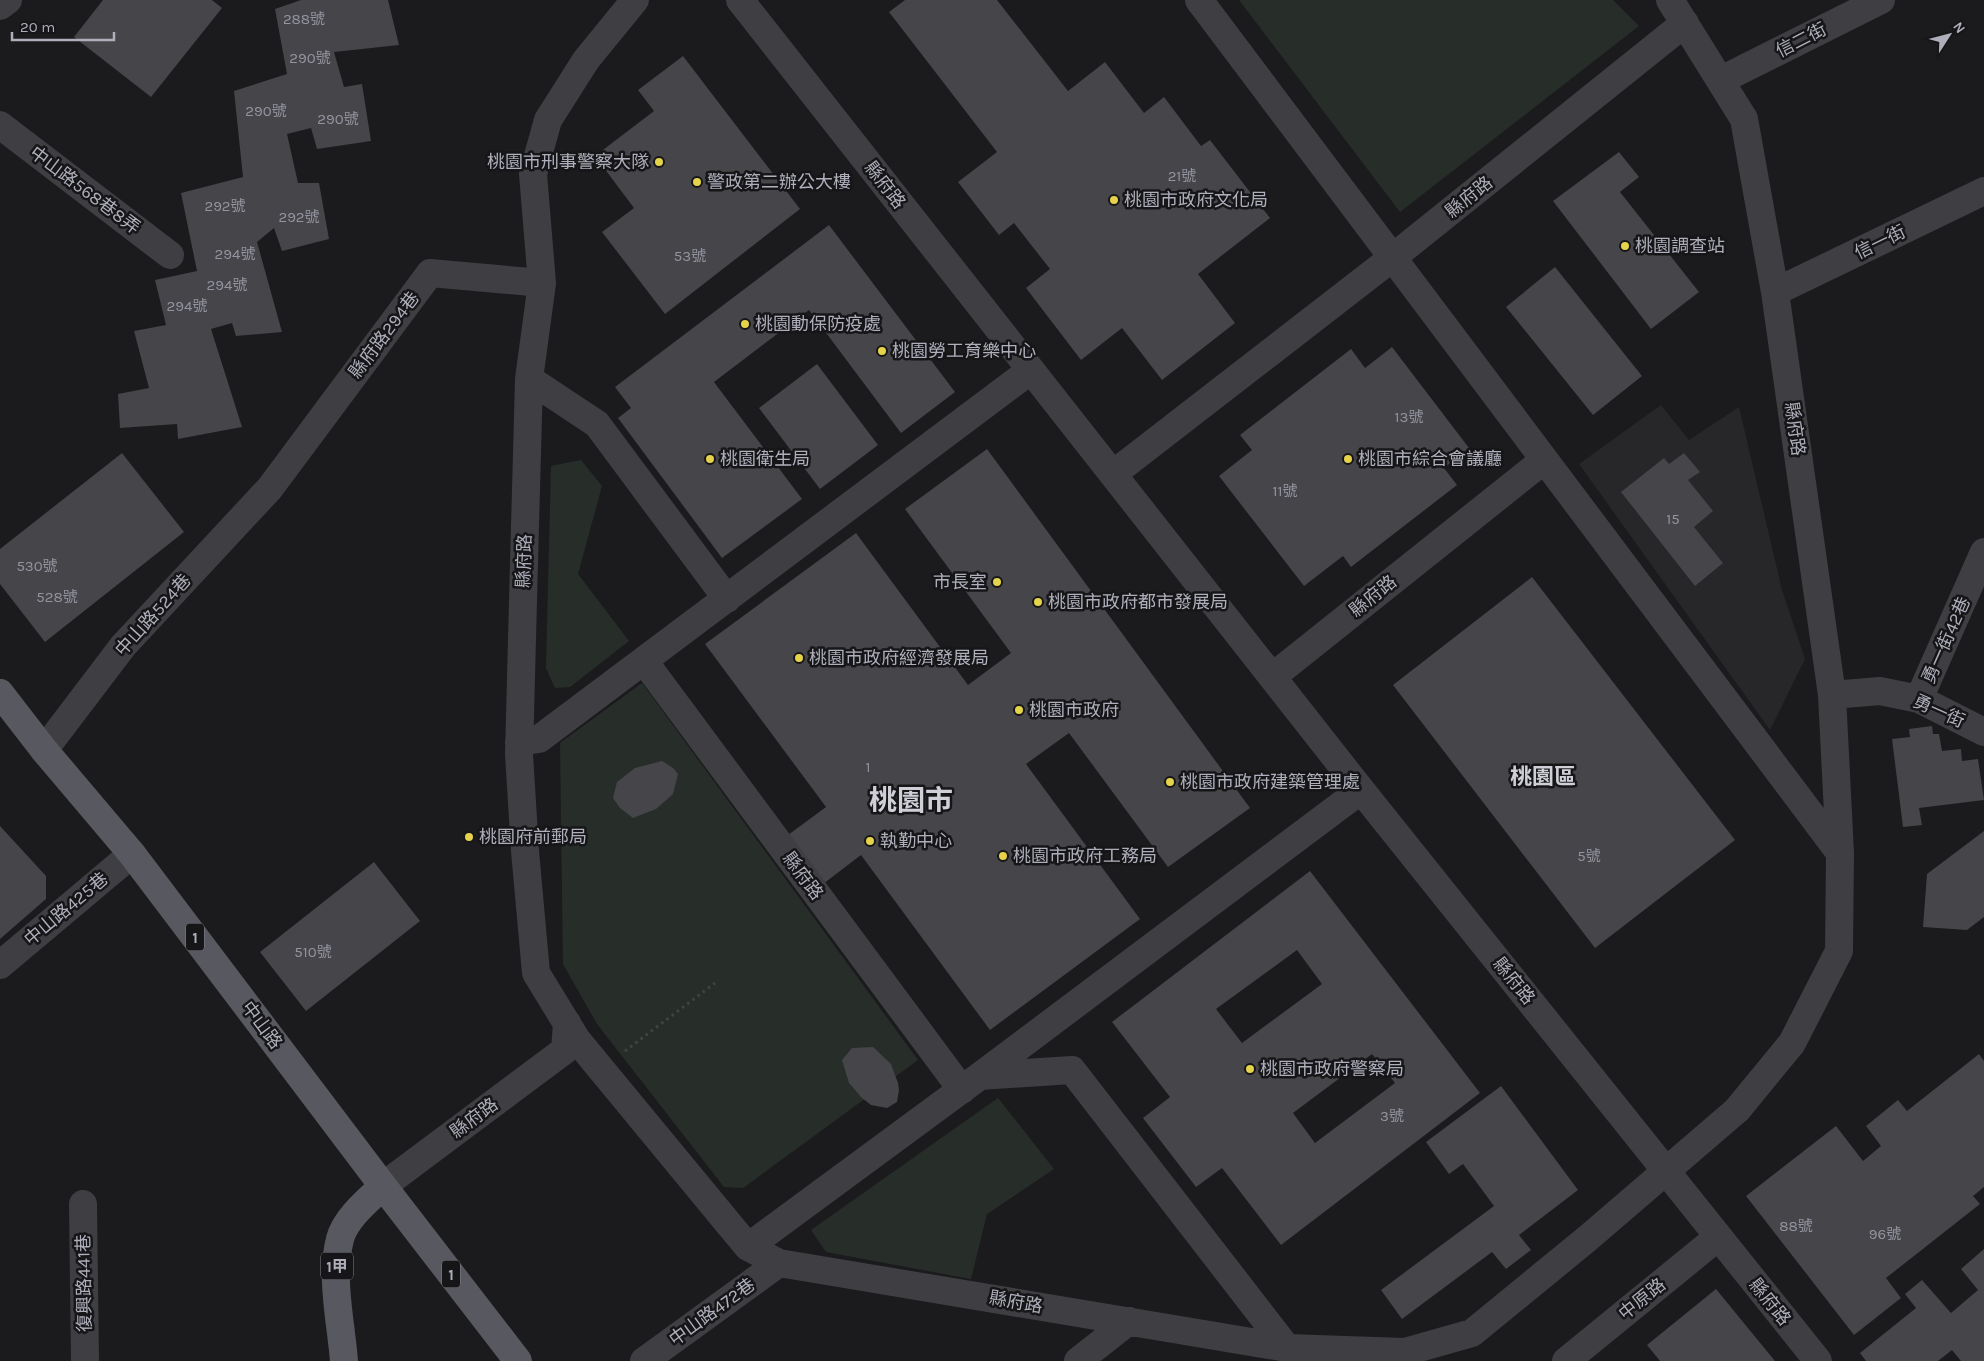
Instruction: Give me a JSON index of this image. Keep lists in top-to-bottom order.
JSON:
{
  "streets": {
    "main road": ["1", "中山路", "1甲"],
    "street": [
      "信二街",
      "縣府路",
      "中山路568巷8弄",
      "信一街",
      "縣府路294巷",
      "中山路524巷",
      "勇一街42巷",
      "勇一街",
      "中山路425巷",
      "復興路441巷",
      "中原路",
      "中山路472巷"
    ]
  },
  "crossings": [
    ["信二街", "縣府路"],
    ["縣府路", "信一街"],
    ["縣府路", "縣府路294巷"],
    ["縣府路", "勇一街"],
    ["縣府路", "中山路"],
    ["縣府路", "1甲"],
    ["縣府路", "中原路"],
    ["縣府路", "中山路472巷"],
    ["縣府路294巷", "中山路524巷"],
    ["中山路524巷", "中山路"],
    ["勇一街42巷", "勇一街"],
    ["中山路425巷", "中山路"],
    ["中山路", "1甲"]
  ],
  "districts": ["桃園區", "桃園市"],
  "places": [
    "桃園市刑事警察大隊",
    "警政第二辦公大樓",
    "桃園市政府文化局",
    "桃園調查站",
    "桃園動保防疫處",
    "桃園勞工育樂中心",
    "桃園衛生局",
    "桃園市綜合會議廳",
    "市長室",
    "桃園市政府都市發展局",
    "桃園市政府經濟發展局",
    "桃園市政府",
    "桃園市政府建築管理處",
    "桃園府前郵局",
    "執勤中心",
    "桃園市政府工務局",
    "桃園市政府警察局"
  ],
  "house_numbers": [
    "288號",
    "290號",
    "290號",
    "290號",
    "21號",
    "292號",
    "292號",
    "294號",
    "53號",
    "294號",
    "294號",
    "13號",
    "11號",
    "15",
    "530號",
    "528號",
    "1",
    "5號",
    "510號",
    "3號",
    "88號",
    "96號"
  ],
  "scale_bar": "20 m",
  "north": "top right"
}
